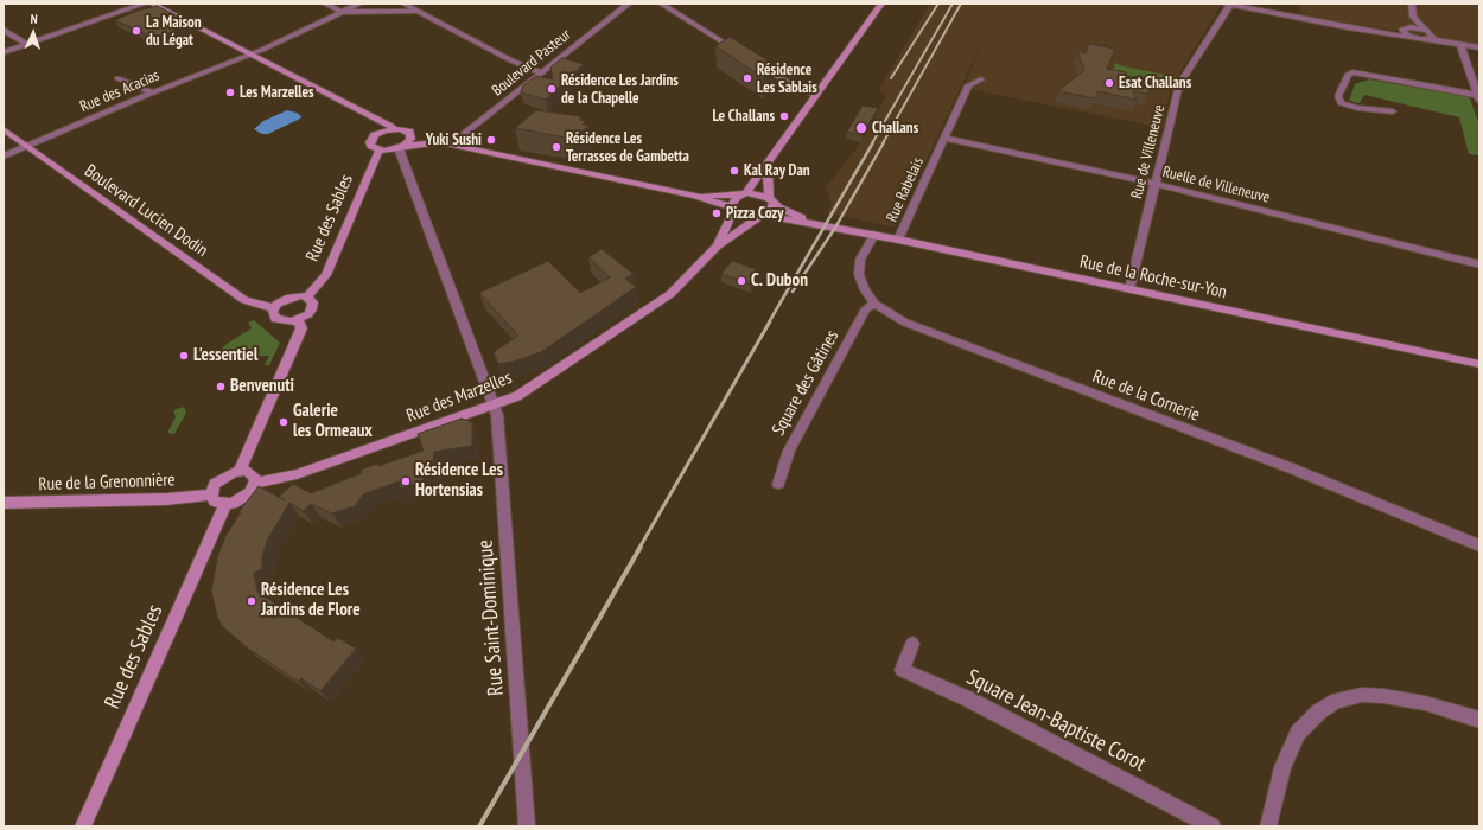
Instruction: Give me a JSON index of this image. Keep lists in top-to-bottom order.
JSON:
{
  "streets": {
    "main road": [
      "Boulevard Lucien Dodin",
      "Rue des Sables",
      "Rue de la Roche-sur-Yon",
      "Rue des Marzelles",
      "Rue de la Grenonnière"
    ],
    "street": [
      "Boulevard Pasteur",
      "Rue des Acacias",
      "Rue de Villeneuve",
      "Ruelle de Villeneuve",
      "Rue Rabelais",
      "Square des Gâtines",
      "Rue de la Cornerie",
      "Rue Saint-Dominique",
      "Square Jean-Baptiste Corot"
    ]
  },
  "crossings": [
    ["Rue des Acacias", "Boulevard Lucien Dodin"],
    ["Rue de Villeneuve", "Ruelle de Villeneuve"],
    ["Rue de Villeneuve", "Rue de la Roche-sur-Yon"],
    ["Ruelle de Villeneuve", "Rue Rabelais"],
    ["Rue Rabelais", "Rue de la Roche-sur-Yon"],
    ["Rue des Sables", "Rue des Marzelles"],
    ["Rue des Sables", "Rue de la Grenonnière"],
    ["Rue de la Roche-sur-Yon", "Rue de la Cornerie"],
    ["Rue de la Roche-sur-Yon", "Rue des Marzelles"],
    ["Square des Gâtines", "Rue de la Cornerie"],
    ["Rue des Marzelles", "Rue de la Grenonnière"],
    ["Rue des Marzelles", "Rue Saint-Dominique"]
  ],
  "places": [
    "La Maison du Légat",
    "Résidence Les Sablais",
    "Esat Challans",
    "Résidence Les Jardins de la Chapelle",
    "Les Marzelles",
    "Le Challans",
    "Challans",
    "Yuki Sushi",
    "Résidence Les Terrasses de Gambetta",
    "Kal Ray Dan",
    "Pizza Cozy",
    "C. Dubon",
    "L'essentiel",
    "Benvenuti",
    "Galerie les Ormeaux",
    "Résidence Les Hortensias",
    "Résidence Les Jardins de Flore"
  ],
  "north": "top"
}
